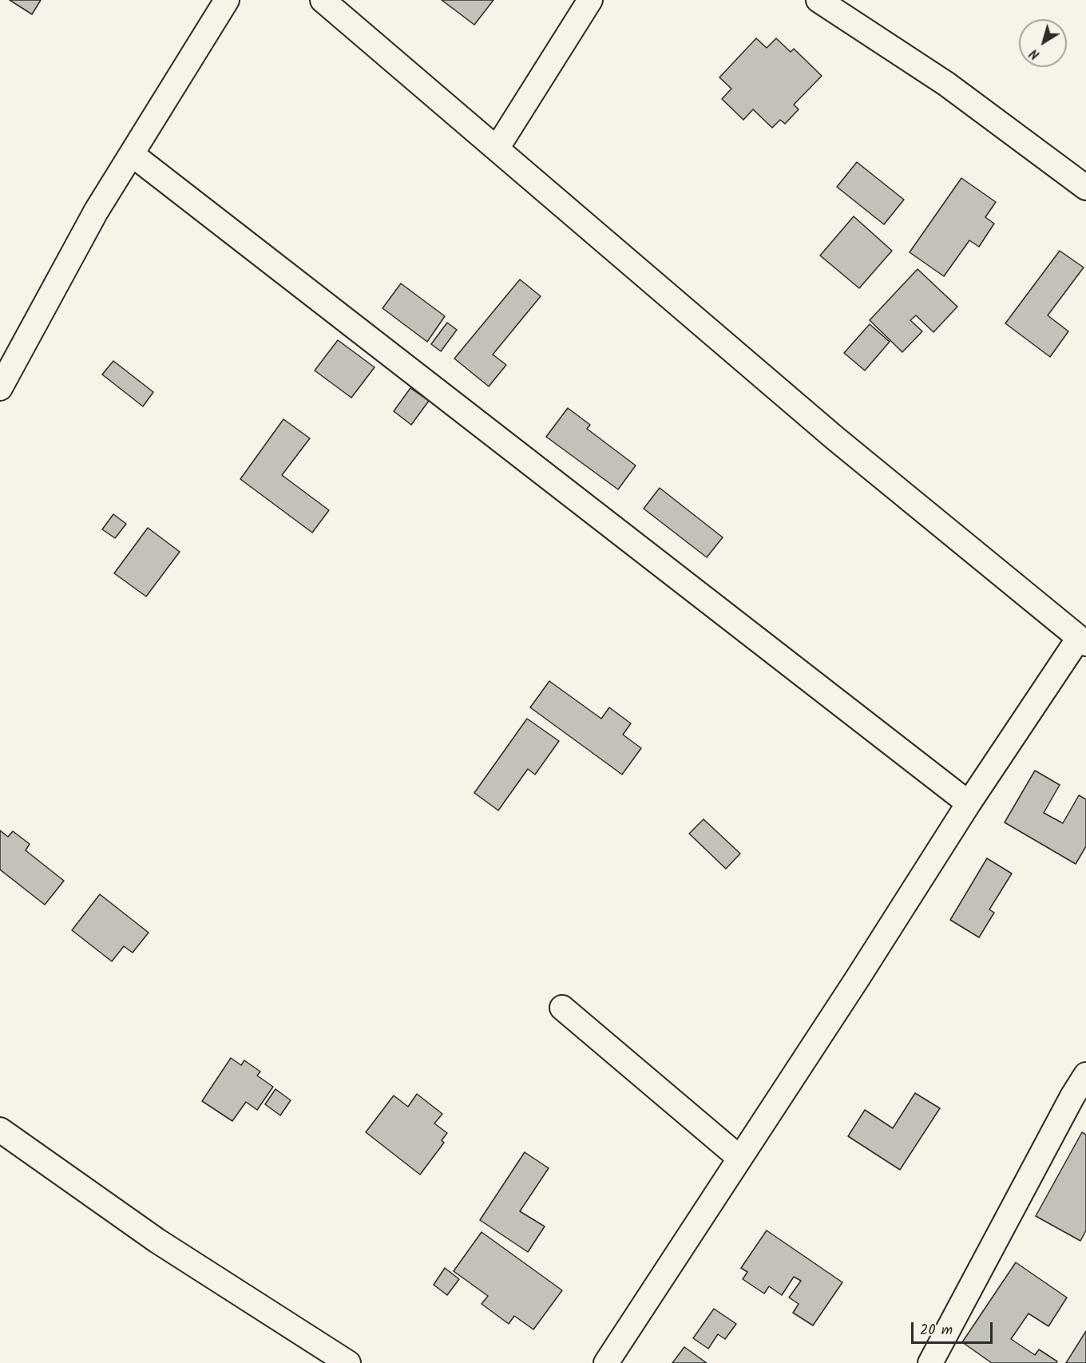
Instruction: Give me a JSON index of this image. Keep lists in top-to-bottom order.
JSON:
{
  "scale_bar": "20 m",
  "north": "bottom left"
}
